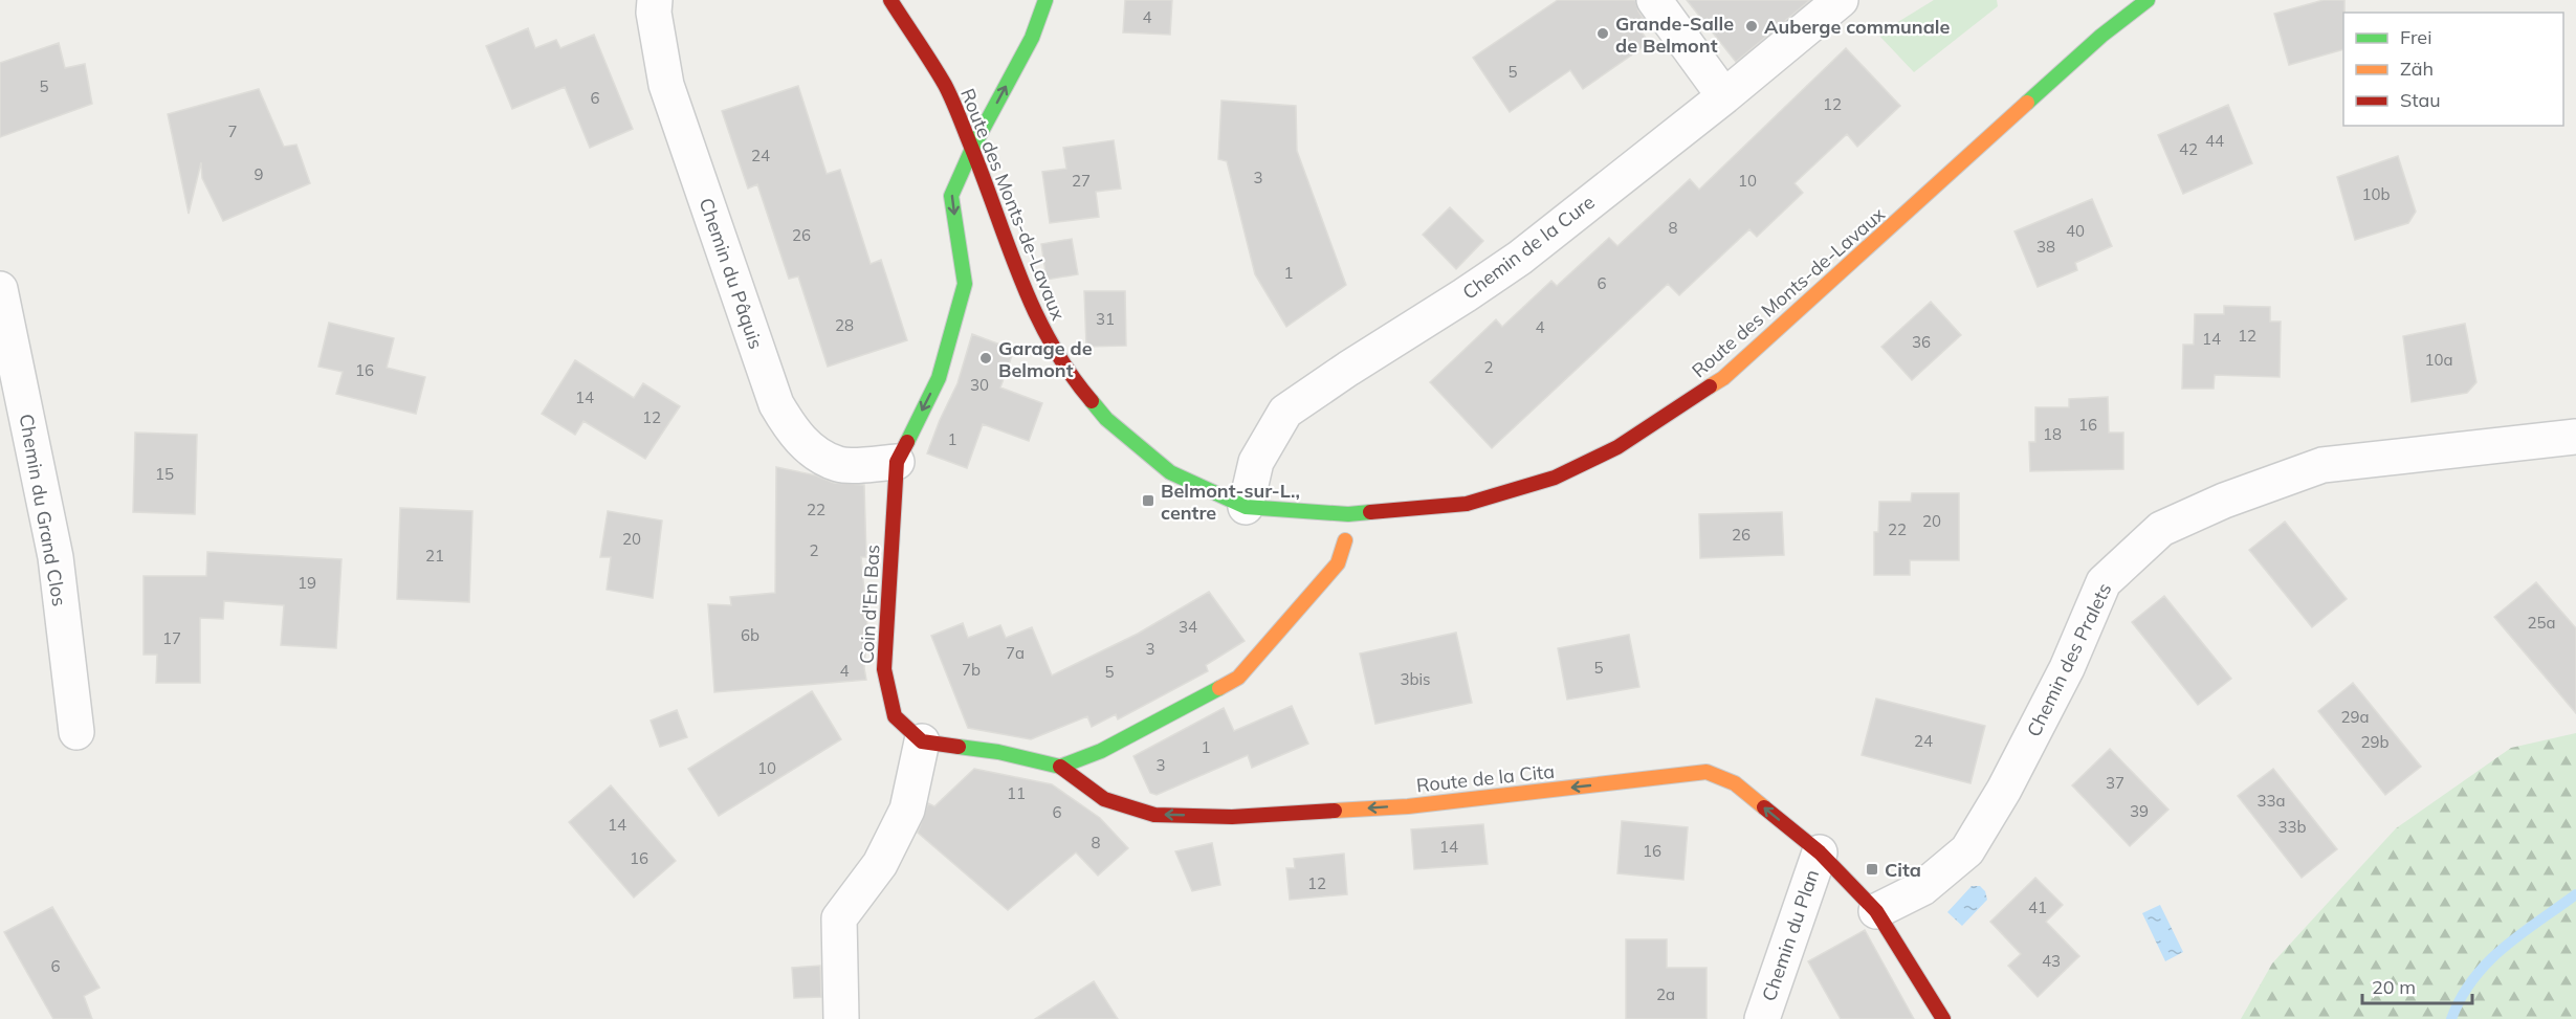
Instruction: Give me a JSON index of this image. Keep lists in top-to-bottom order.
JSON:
{
  "streets": {
    "street": [
      "Route des Monts-de-Lavaux",
      "Chemin de la Cure",
      "Chemin du Pâquis",
      "Chemin du Grand Clos",
      "Coin d'En Bas",
      "Chemin des Pralets",
      "Route de la Cita",
      "Chemin du Plan"
    ]
  },
  "crossings": [
    ["Route des Monts-de-Lavaux", "Chemin de la Cure"],
    ["Route des Monts-de-Lavaux", "Coin d'En Bas"],
    ["Chemin du Pâquis", "Coin d'En Bas"],
    ["Chemin des Pralets", "Route de la Cita"],
    ["Route de la Cita", "Chemin du Plan"]
  ],
  "one_way": ["Route de la Cita"],
  "places": {
    "other": ["Auberge communale", "Grande-Salle de Belmont", "Garage de Belmont"],
    "transit": ["Belmont-sur-L., centre", "Cita"]
  },
  "house_numbers": [
    "4",
    "5",
    "5",
    "6",
    "12",
    "7",
    "44",
    "42",
    "24",
    "9",
    "3",
    "27",
    "10",
    "10b",
    "8",
    "40",
    "26",
    "38",
    "1",
    "6",
    "31",
    "28",
    "4",
    "12",
    "14",
    "36",
    "10a",
    "2",
    "16",
    "30",
    "14",
    "12",
    "16",
    "18",
    "1",
    "15",
    "22",
    "20",
    "22",
    "26",
    "20",
    "2",
    "21",
    "19",
    "25a",
    "34",
    "6b",
    "17",
    "3",
    "7a",
    "5",
    "7b",
    "4",
    "5",
    "3bis",
    "29a",
    "24",
    "29b",
    "1",
    "3",
    "10",
    "37",
    "11",
    "33a",
    "39",
    "6",
    "14",
    "33b",
    "8",
    "14",
    "16",
    "16",
    "12",
    "41",
    "43",
    "6",
    "2a"
  ],
  "legend": ["Frei", "Zäh", "Stau"],
  "scale_bar": "20 m"
}
